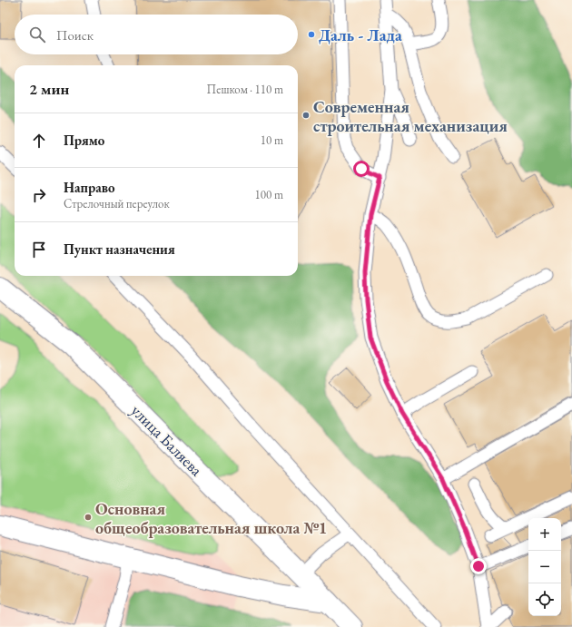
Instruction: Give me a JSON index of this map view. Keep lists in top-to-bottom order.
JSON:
{
  "streets": {
    "street": ["улица Баляева"]
  },
  "places": ["Даль - Лада", "Современная строительная механизация", "Основная общеобразовательная школа №1"],
  "page": {
    "search": "Поиск",
    "heading": ["2 мин", "Пешком · 110 m"],
    "list": [
      ["Прямо", "10 m"],
      ["Направо", "Стрелочный переулок", "100 m"],
      "Пункт назначения"
    ],
    "map_buttons": ["+", "−"]
  }
}
